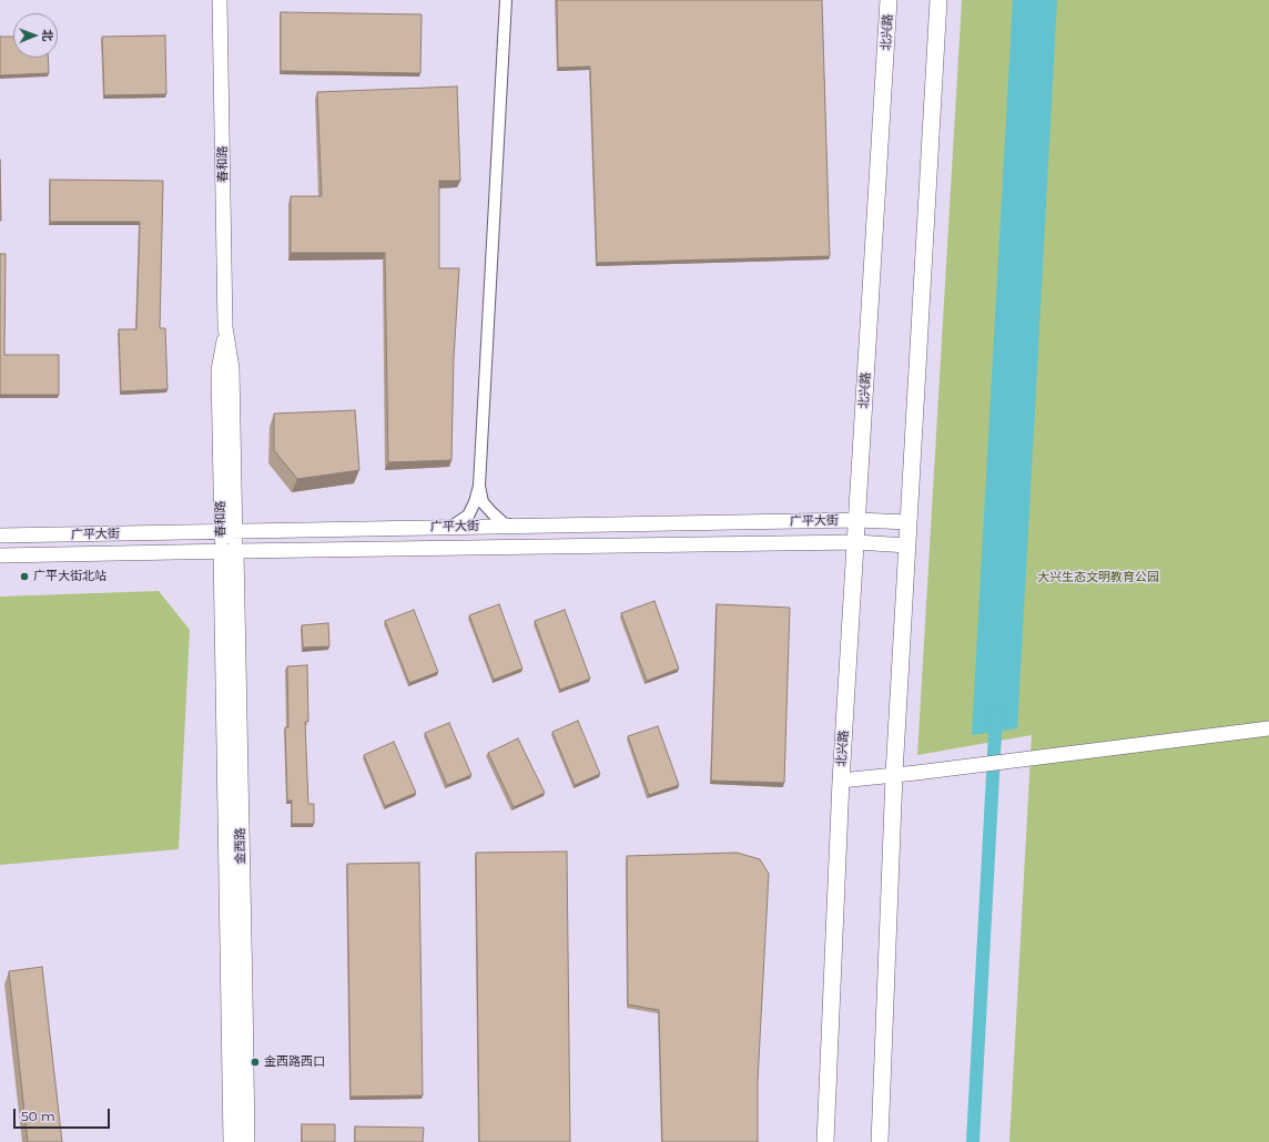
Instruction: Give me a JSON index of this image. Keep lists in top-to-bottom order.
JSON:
{
  "streets": {
    "main road": ["北兴路", "金西路"],
    "street": ["春和路", "广平大街"]
  },
  "crossings": [
    ["北兴路", "广平大街"],
    ["春和路", "广平大街"],
    ["春和路", "金西路"],
    ["广平大街", "金西路"]
  ],
  "parks": ["大兴生态文明教育公园"],
  "places": ["广平大街北站", "金西路西口"],
  "scale_bar": "50 m",
  "north": "right"
}
